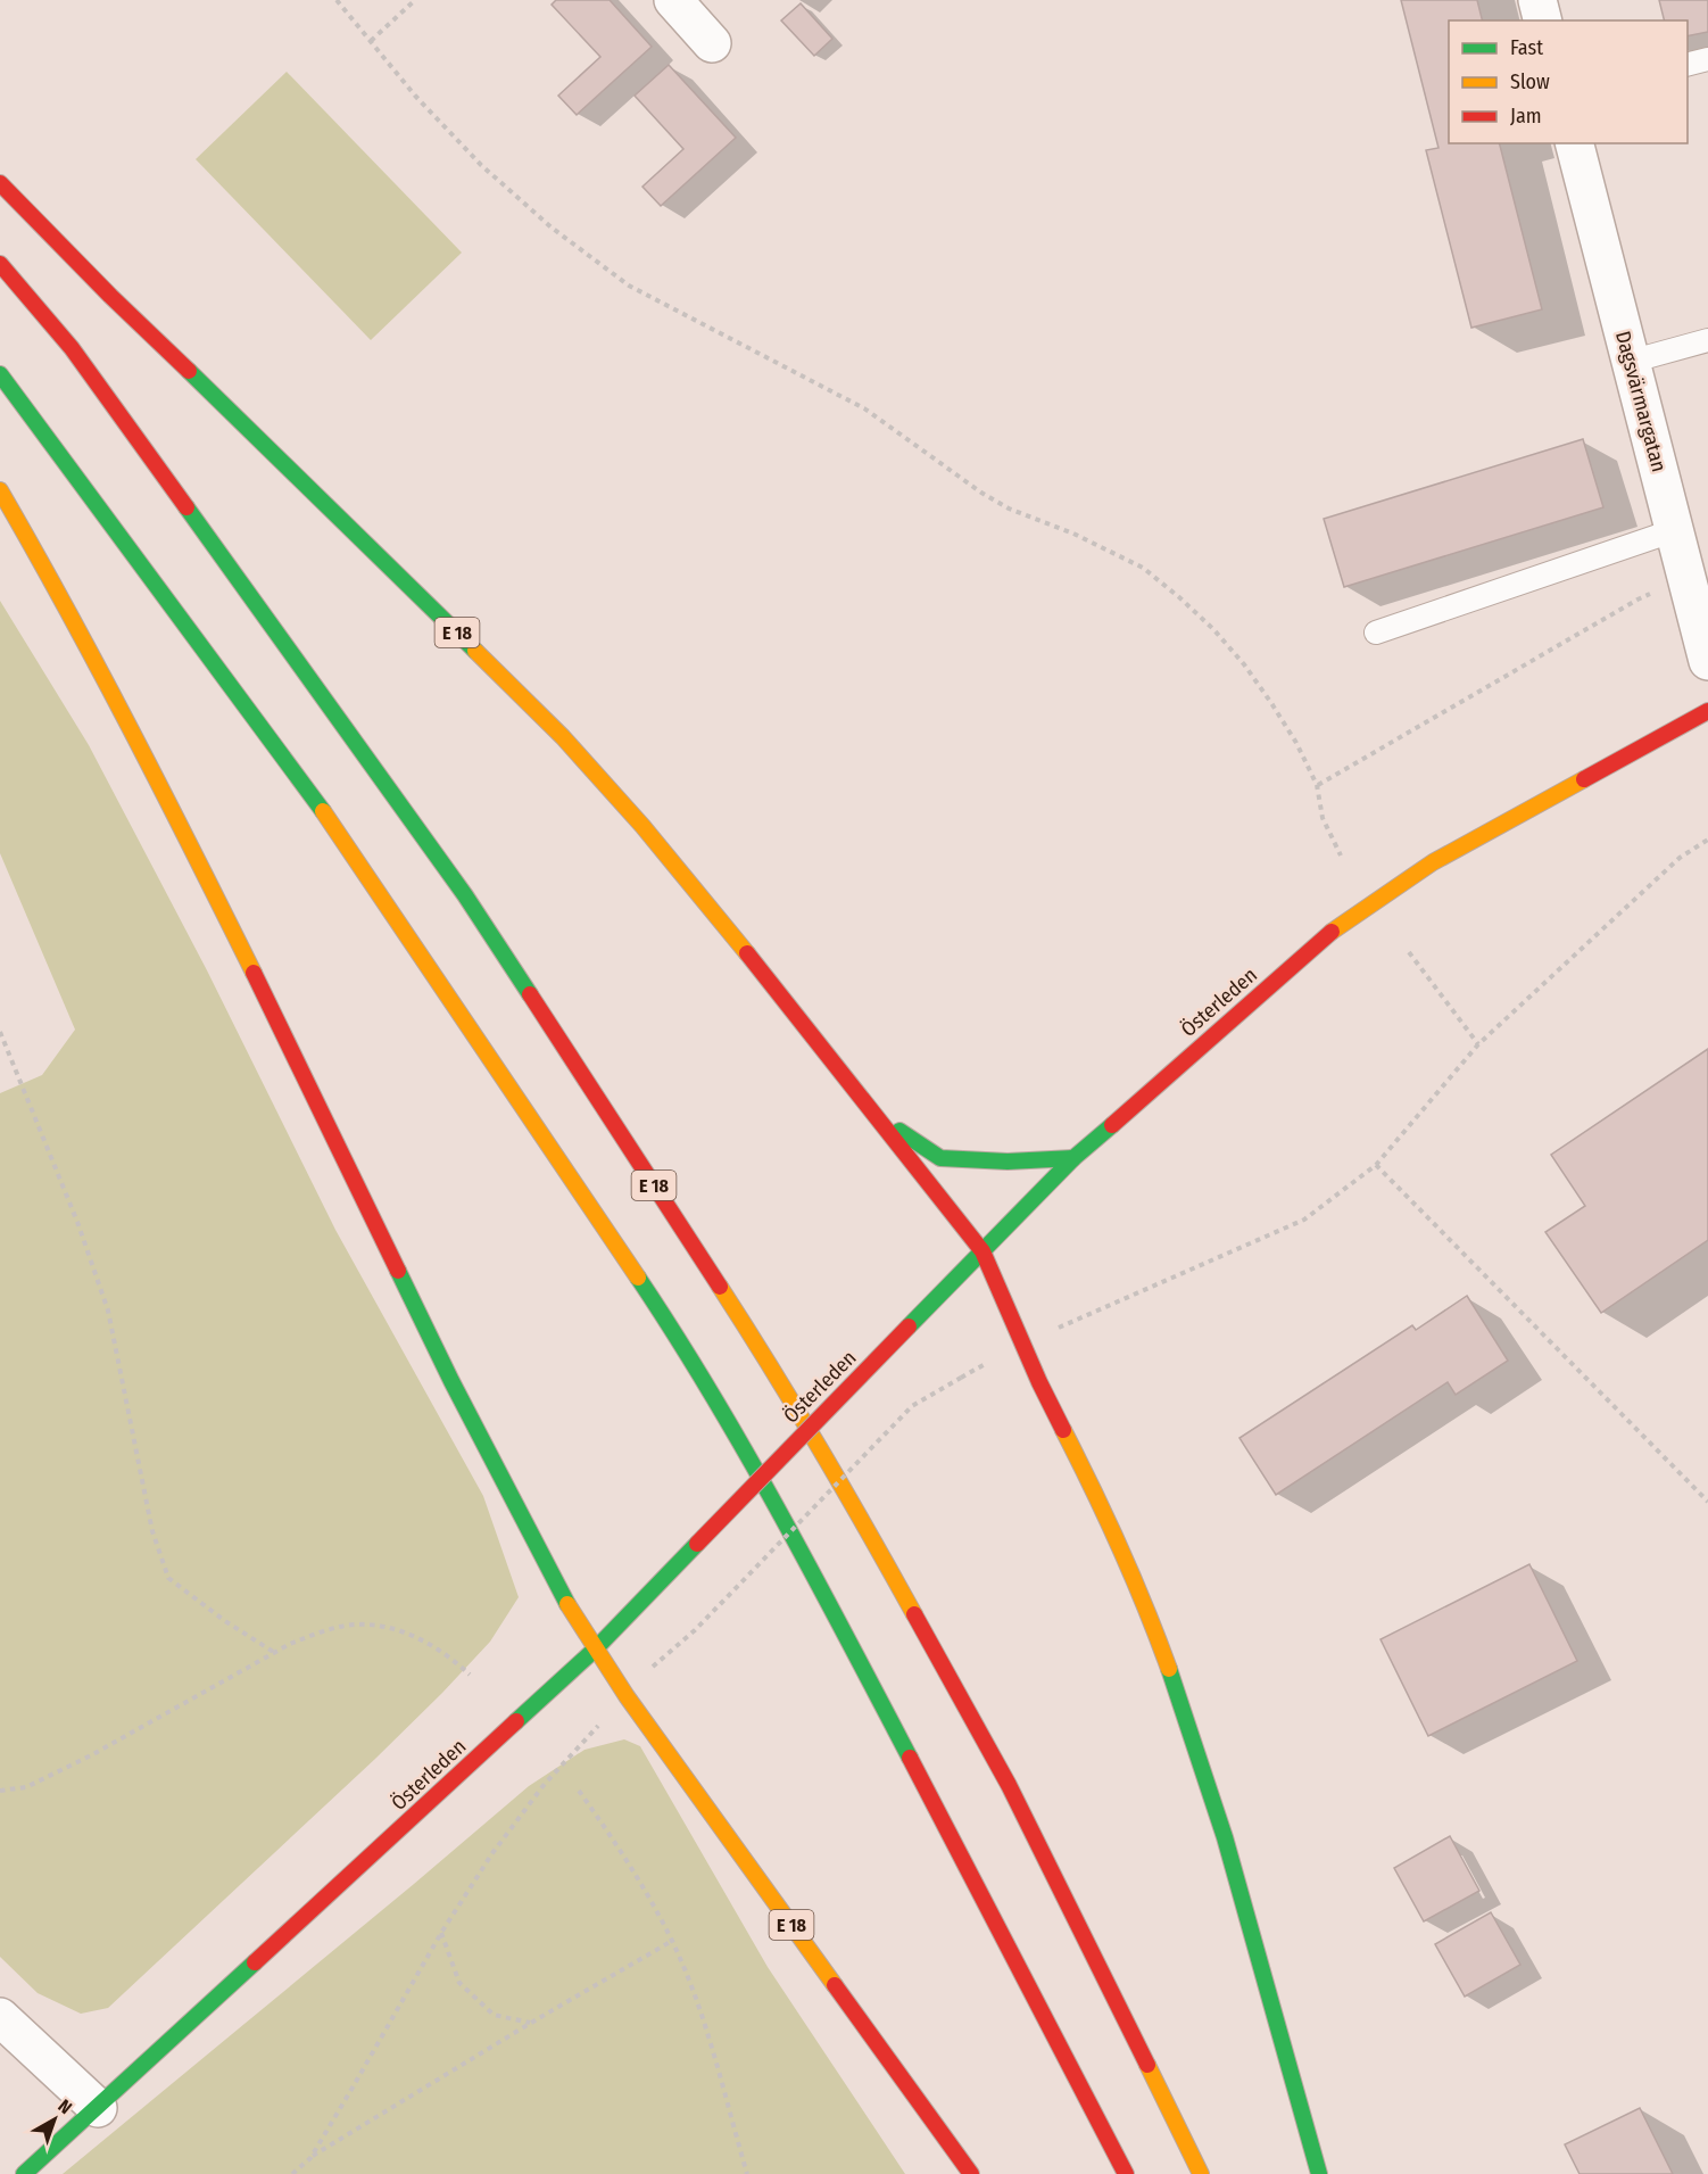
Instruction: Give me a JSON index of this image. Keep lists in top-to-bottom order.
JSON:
{
  "streets": {
    "main road": ["E 18", "Österleden"],
    "street": ["Dagsvärmargatan"]
  },
  "crossings": [
    ["E 18", "Österleden"]
  ],
  "legend": ["Fast", "Slow", "Jam"],
  "north": "top right"
}
